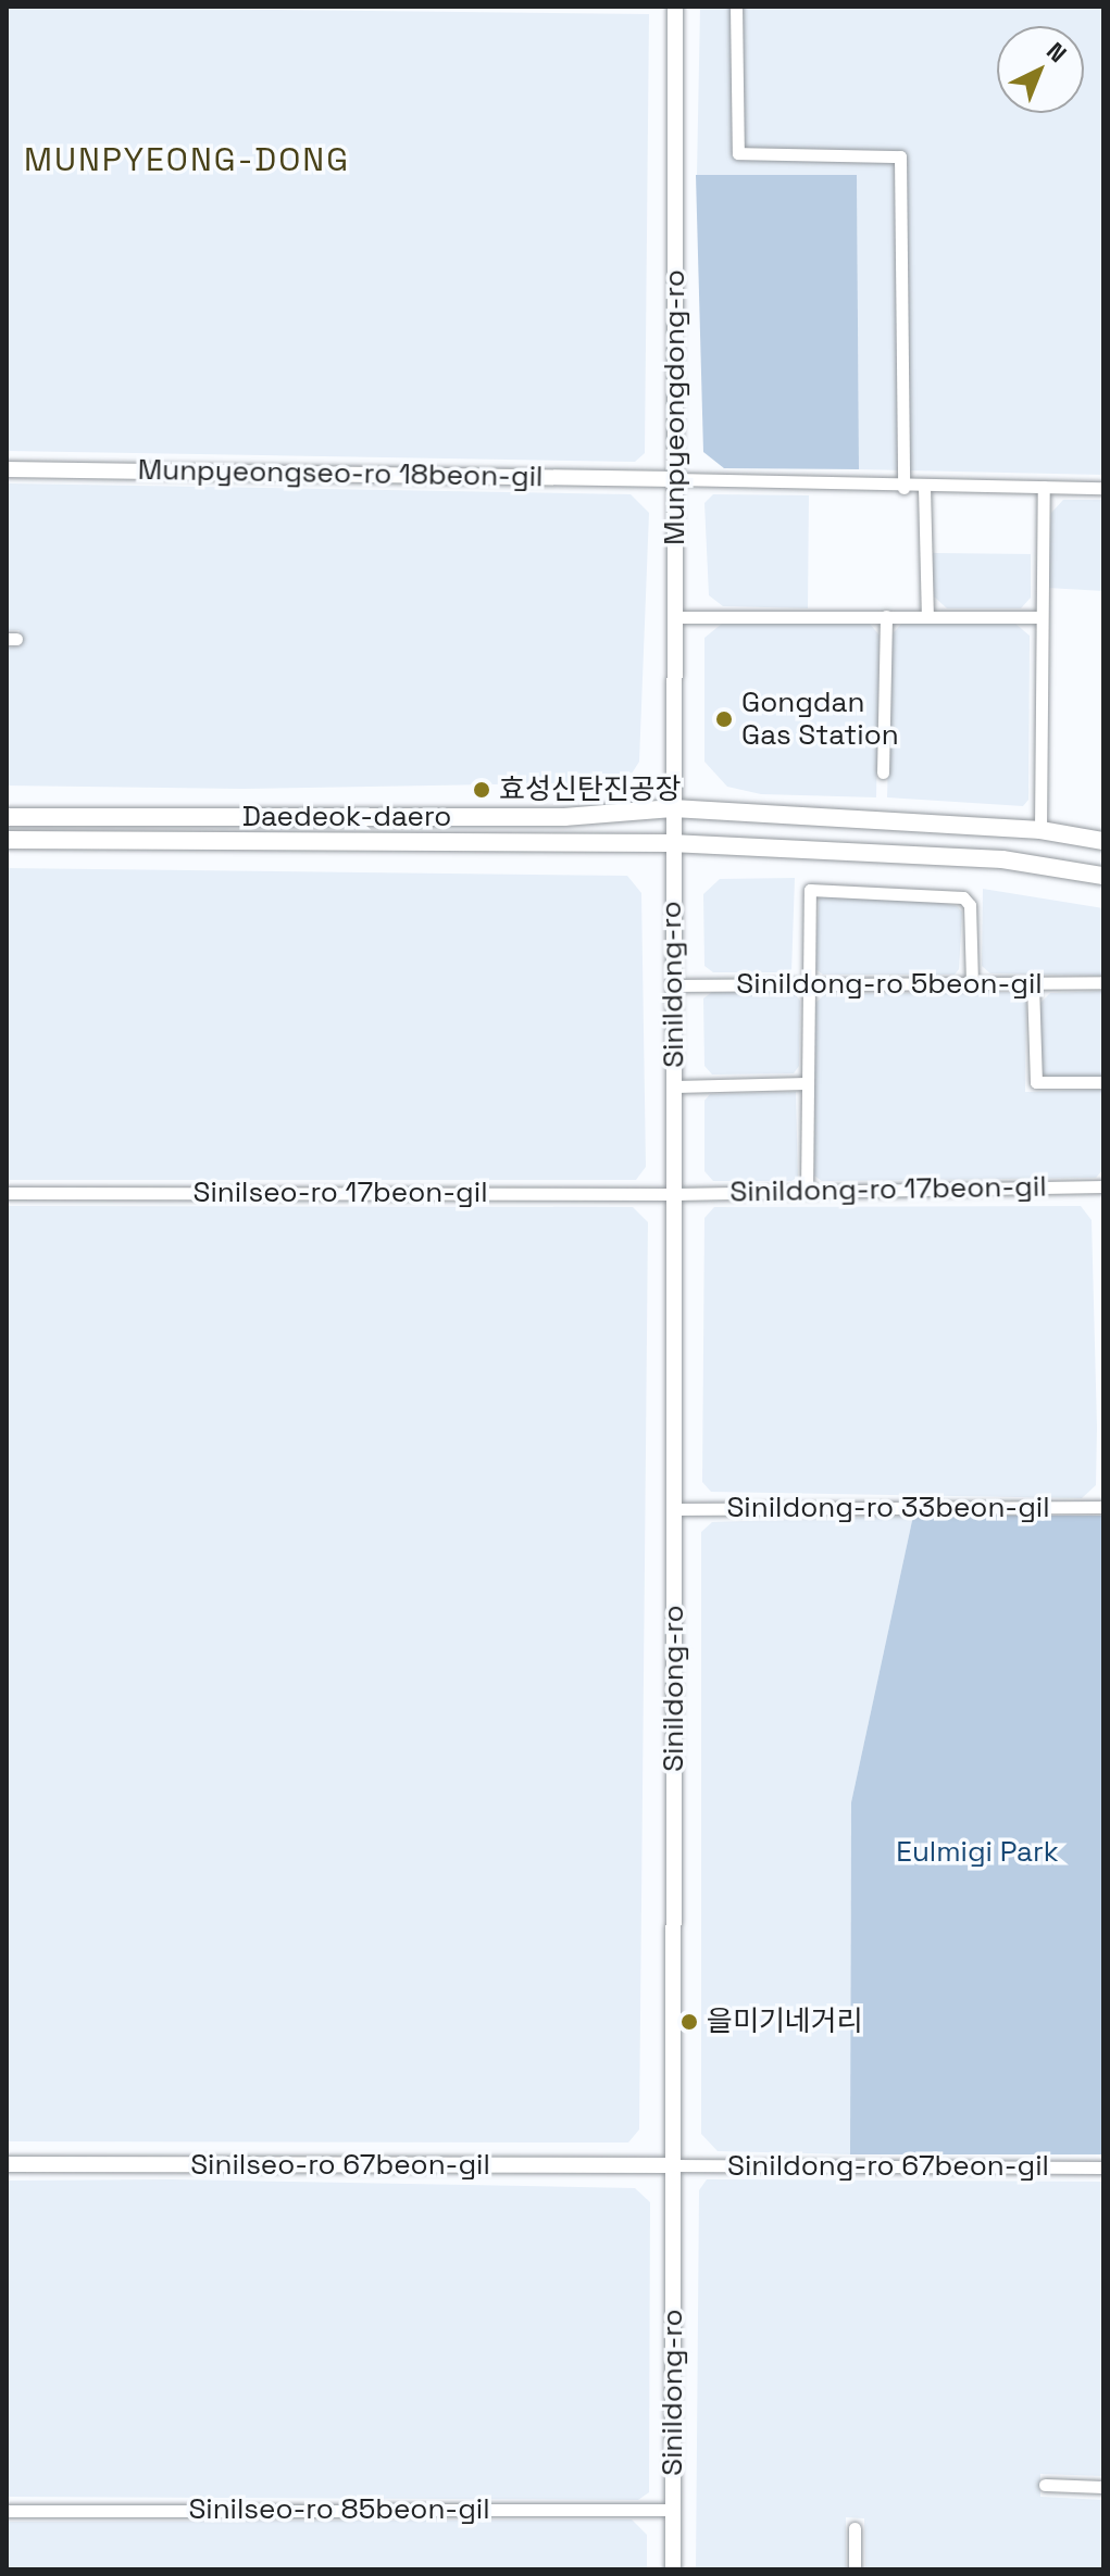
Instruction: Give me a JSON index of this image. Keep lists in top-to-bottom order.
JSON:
{
  "streets": {
    "main road": [
      "Munpyeongdong-ro",
      "Munpyeongseo-ro 18beon-gil",
      "Daedeok-daero",
      "Sinildong-ro",
      "Sinilseo-ro 67beon-gil"
    ],
    "street": [
      "Sinildong-ro 5beon-gil",
      "Sinildong-ro 17beon-gil",
      "Sinilseo-ro 17beon-gil",
      "Sinildong-ro 33beon-gil",
      "Sinildong-ro 67beon-gil",
      "Sinilseo-ro 85beon-gil"
    ]
  },
  "crossings": [
    ["Munpyeongdong-ro", "Munpyeongseo-ro 18beon-gil"],
    ["Munpyeongdong-ro", "Daedeok-daero"],
    ["Munpyeongdong-ro", "Sinildong-ro"],
    ["Daedeok-daero", "Sinildong-ro"],
    ["Sinildong-ro", "Sinildong-ro 5beon-gil"],
    ["Sinildong-ro", "Sinildong-ro 17beon-gil"],
    ["Sinildong-ro", "Sinilseo-ro 17beon-gil"],
    ["Sinildong-ro", "Sinildong-ro 33beon-gil"],
    ["Sinildong-ro", "Sinilseo-ro 67beon-gil"],
    ["Sinildong-ro", "Sinildong-ro 67beon-gil"],
    ["Sinildong-ro", "Sinilseo-ro 85beon-gil"],
    ["Sinildong-ro 17beon-gil", "Sinilseo-ro 17beon-gil"],
    ["Sinilseo-ro 67beon-gil", "Sinildong-ro 67beon-gil"]
  ],
  "districts": ["MUNPYEONG-DONG"],
  "parks": ["Eulmigi Park"],
  "places": ["Gongdan Gas Station", "효성신탄진공장", "을미기네거리"],
  "north": "top right"
}
